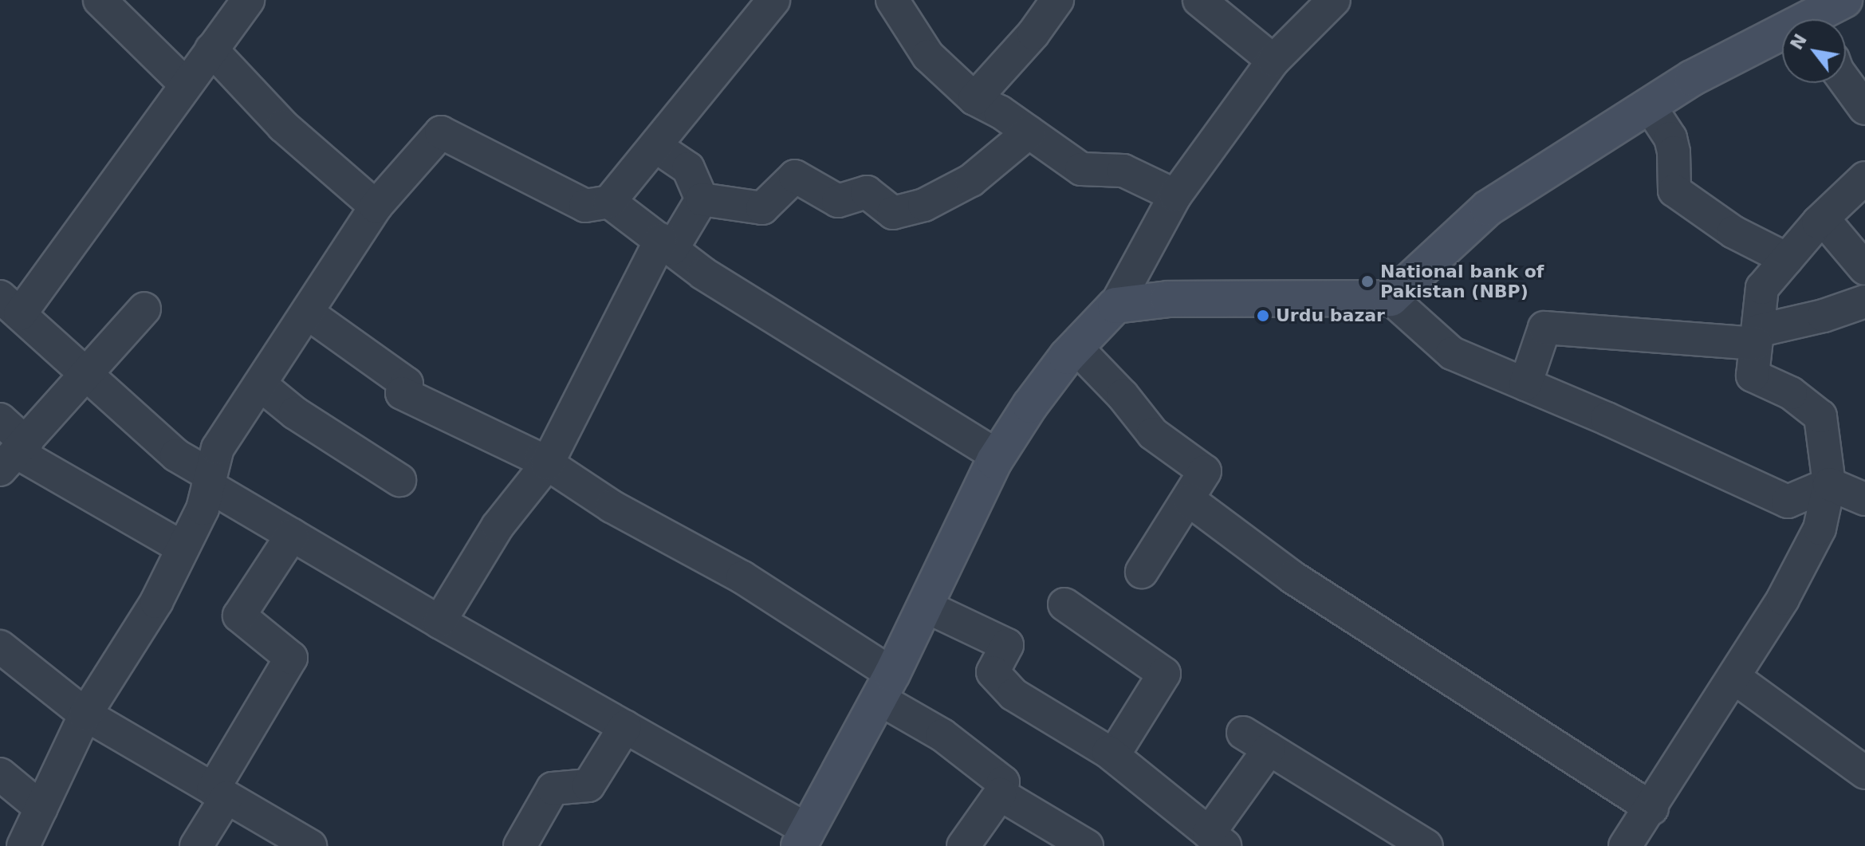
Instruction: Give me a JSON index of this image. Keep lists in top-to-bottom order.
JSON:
{
  "places": ["National bank of Pakistan (NBP)", "Urdu bazar"],
  "north": "top left"
}
